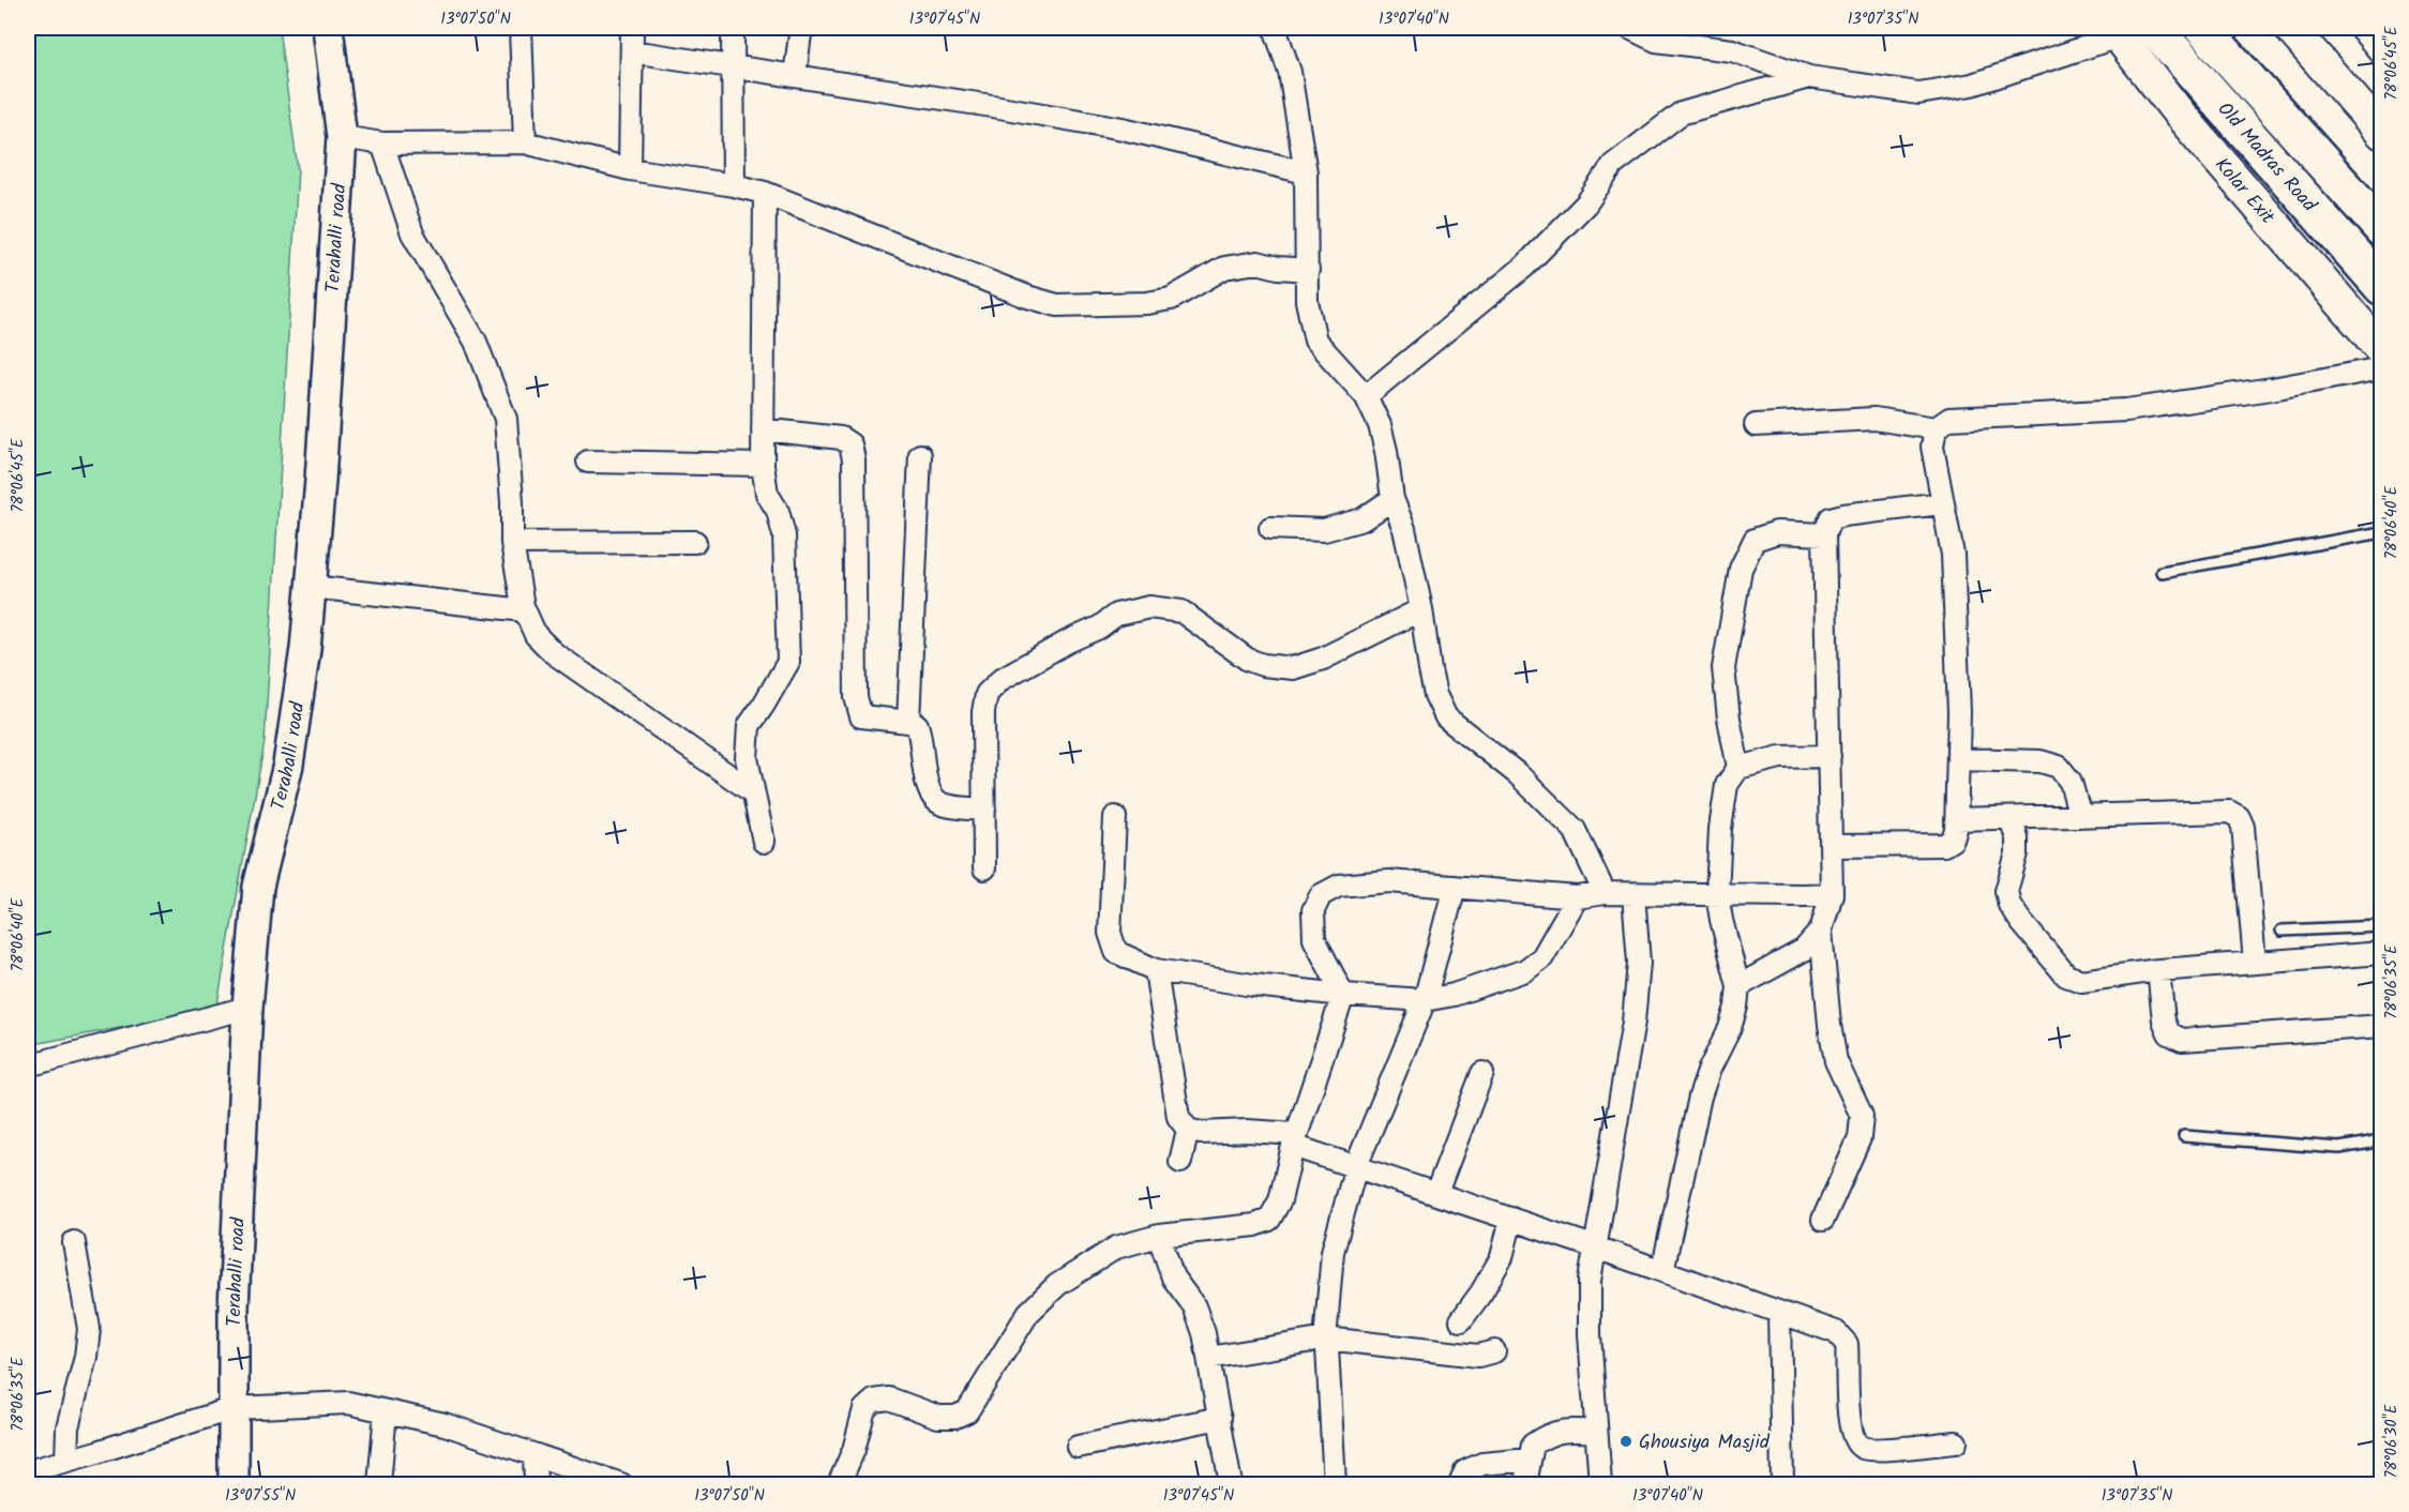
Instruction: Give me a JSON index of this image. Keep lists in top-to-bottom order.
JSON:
{
  "streets": {
    "highway": ["Old Madras Road"],
    "main road": ["Kolar Exit"],
    "street": ["Terahalli road"]
  },
  "places": ["Ghousiya Masjid"],
  "coordinates": [
    "13°07'50\"N",
    "13°07'45\"N",
    "13°07'40\"N",
    "13°07'35\"N",
    "78°06'45\"E",
    "78°06'40\"E",
    "78°06'35\"E",
    "78°06'30\"E",
    "13°07'55\"N"
  ]
}
